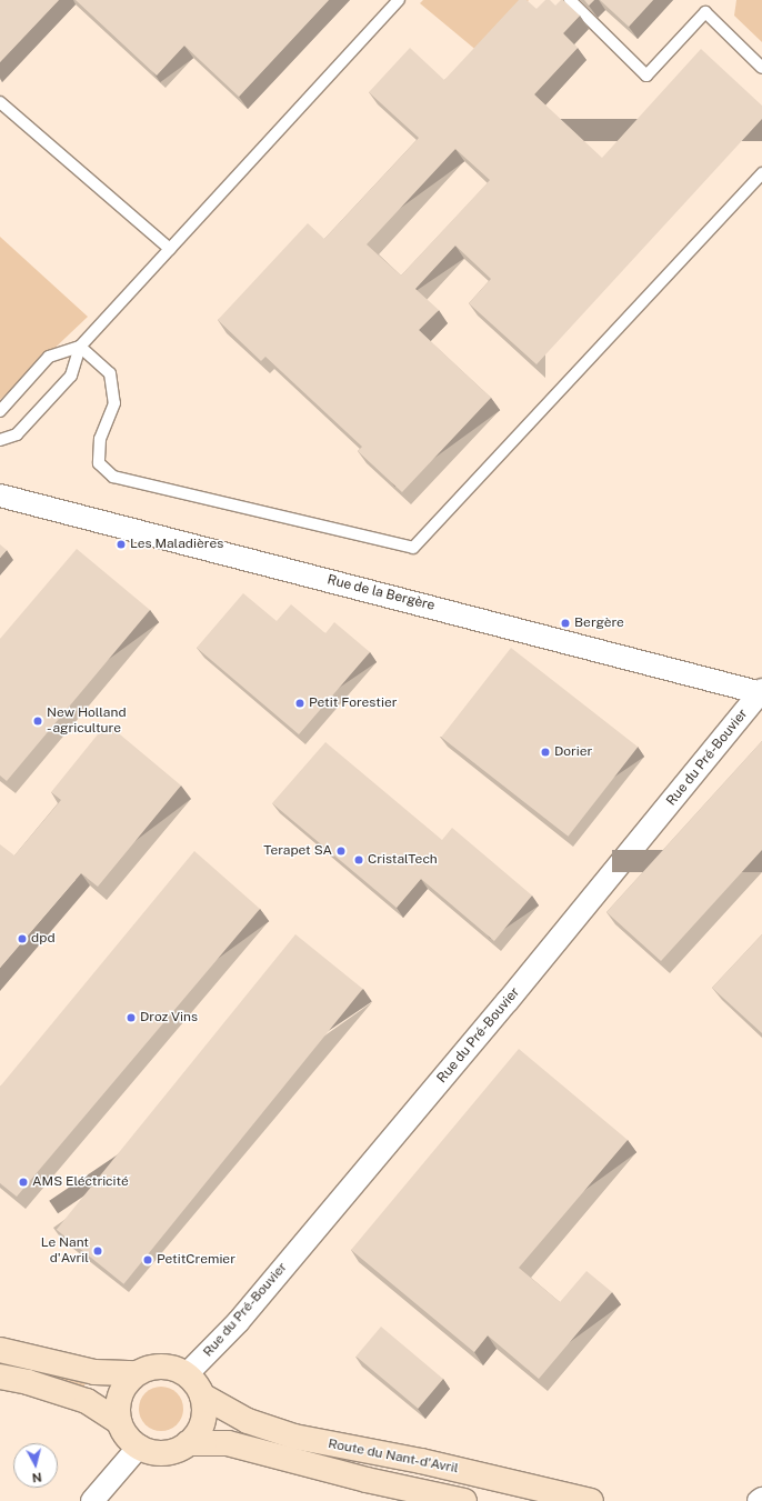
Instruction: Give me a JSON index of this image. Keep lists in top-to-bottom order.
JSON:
{
  "streets": {
    "main road": ["Route du Nant-d'Avril"],
    "street": ["Rue de la Bergère", "Rue du Pré-Bouvier"]
  },
  "crossings": [
    ["Rue de la Bergère", "Rue du Pré-Bouvier"],
    ["Rue du Pré-Bouvier", "Route du Nant-d'Avril"]
  ],
  "places": [
    "Les Maladières",
    "Bergère",
    "Petit Forestier",
    "New Holland - agriculture",
    "Dorier",
    "Terapet SA",
    "CristalTech",
    "dpd",
    "Droz Vins",
    "AMS Eléctricité",
    "Le Nant d'Avril",
    "PetitCremier"
  ],
  "north": "bottom"
}
